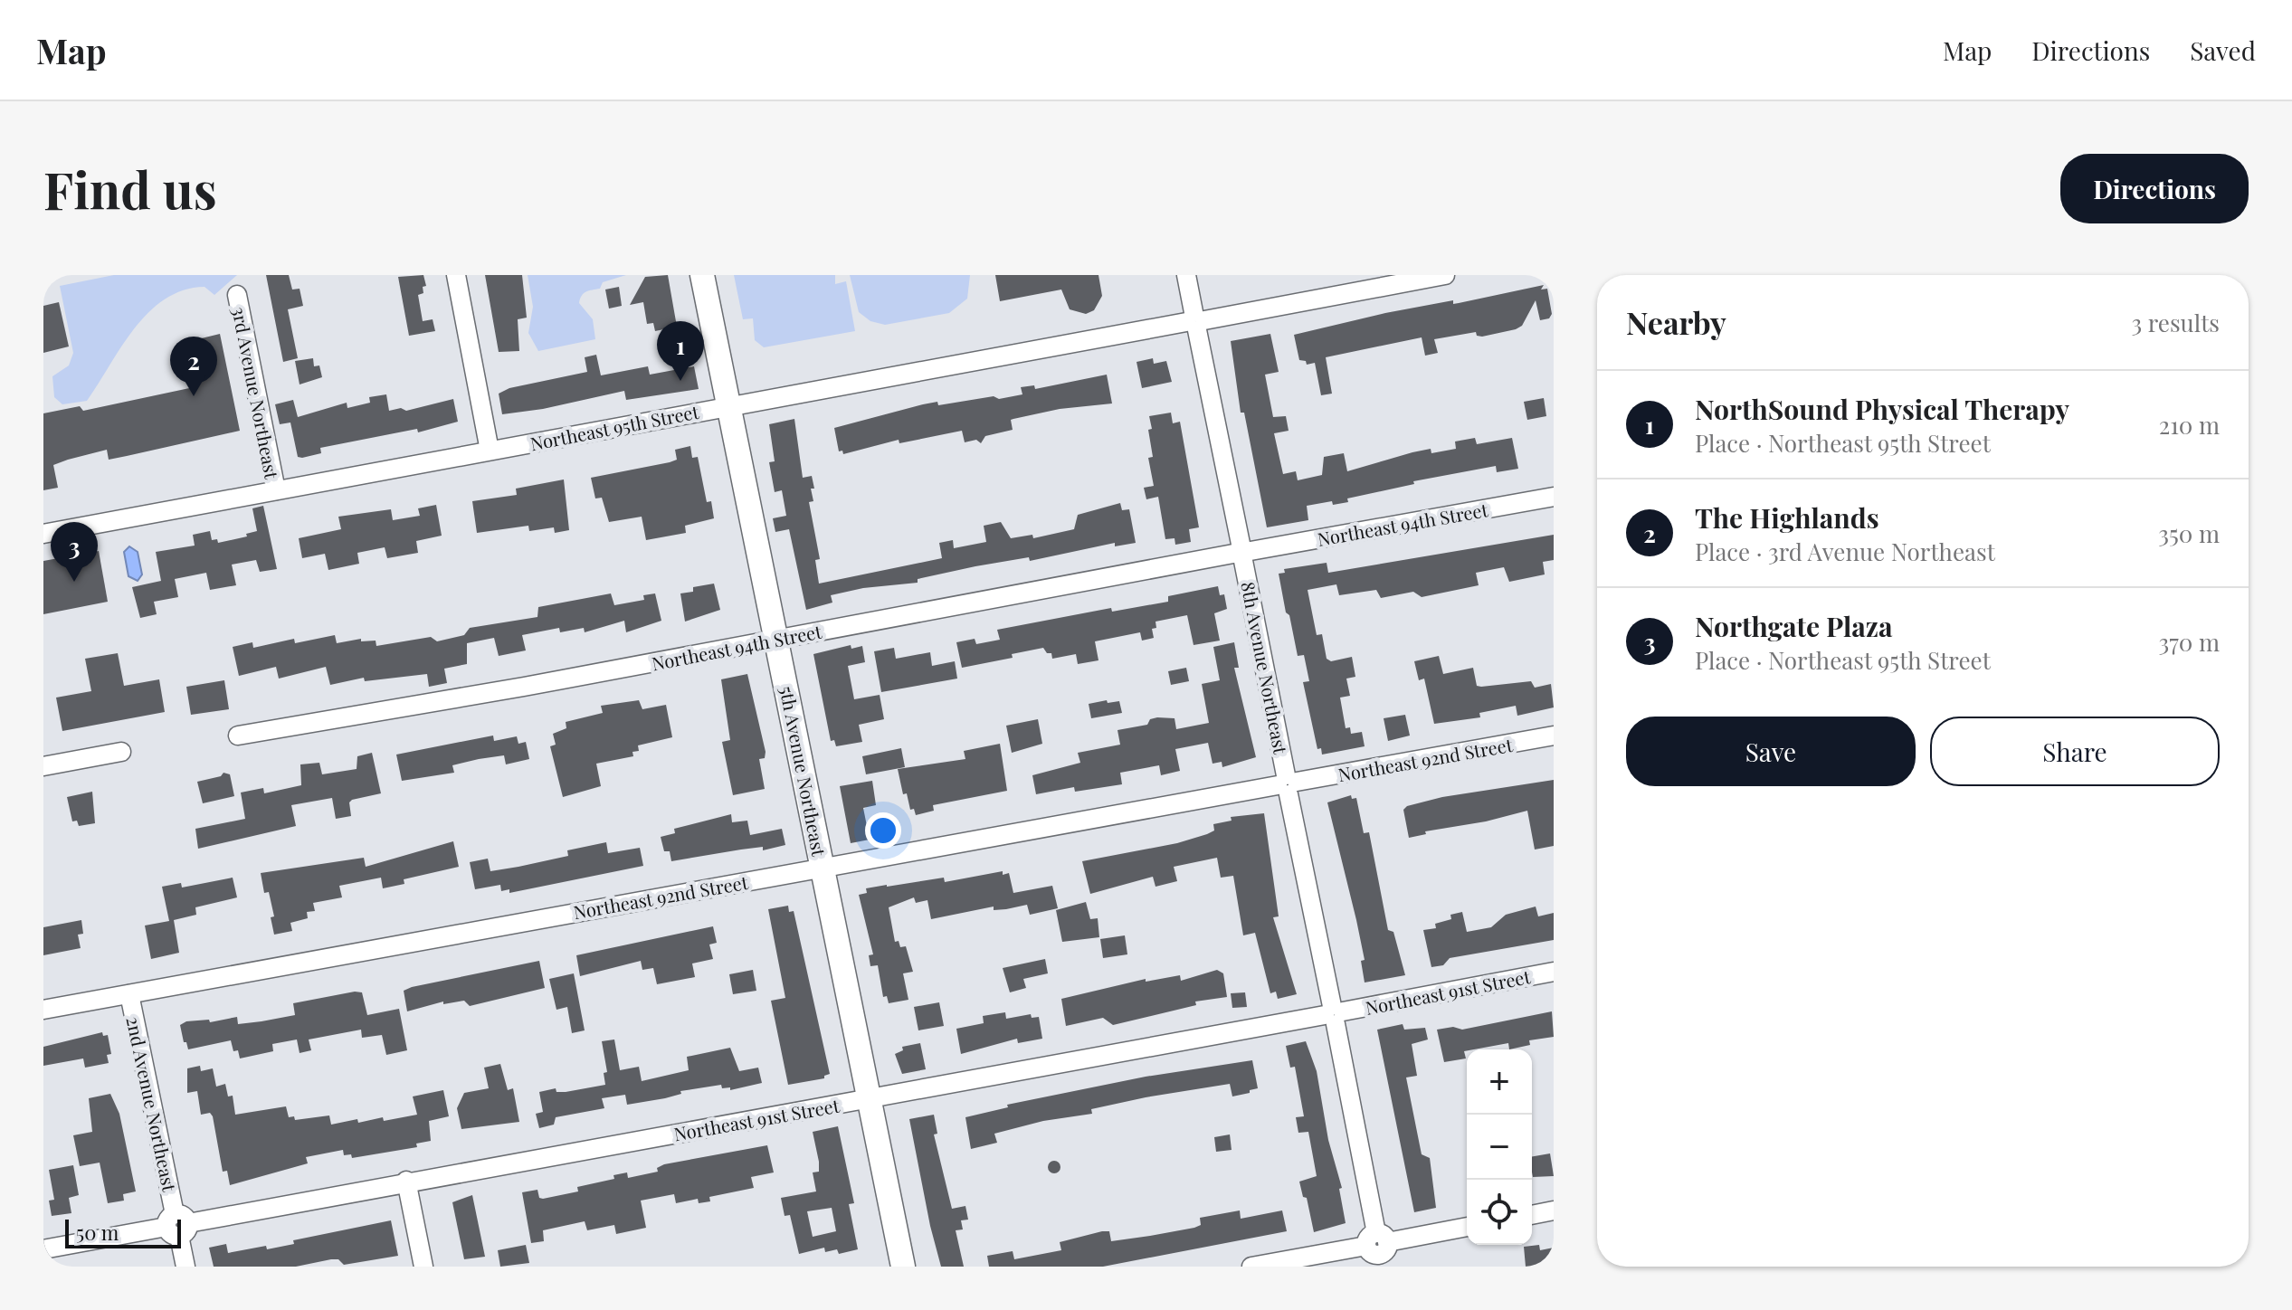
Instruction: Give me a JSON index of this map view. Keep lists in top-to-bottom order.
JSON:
{
  "streets": {
    "main road": ["5th Avenue Northeast"],
    "street": [
      "3rd Avenue Northeast",
      "Northeast 95th Street",
      "Northeast 94th Street",
      "8th Avenue Northeast",
      "Northeast 92nd Street",
      "Northeast 91st Street",
      "2nd Avenue Northeast"
    ]
  },
  "crossings": [
    ["3rd Avenue Northeast", "Northeast 95th Street"],
    ["Northeast 95th Street", "8th Avenue Northeast"],
    ["Northeast 95th Street", "5th Avenue Northeast"],
    ["Northeast 94th Street", "8th Avenue Northeast"],
    ["Northeast 94th Street", "5th Avenue Northeast"],
    ["8th Avenue Northeast", "Northeast 92nd Street"],
    ["8th Avenue Northeast", "Northeast 91st Street"],
    ["Northeast 92nd Street", "5th Avenue Northeast"],
    ["Northeast 92nd Street", "2nd Avenue Northeast"],
    ["5th Avenue Northeast", "Northeast 91st Street"],
    ["Northeast 91st Street", "2nd Avenue Northeast"]
  ],
  "scale_bar": "50 m",
  "page": {
    "header": "Map",
    "nav": ["Map", "Directions", "Saved"],
    "buttons": [
      "Directions",
      ["Save", "Share"]
    ],
    "title": "Find us",
    "heading": ["Nearby", "3 results"],
    "pins": ["1", "2", "3"],
    "list": [
      {
        "mark": "1",
        "name": "NorthSound Physical Therapy",
        "note": "Place · Northeast 95th Street",
        "value": "210 m"
      },
      {
        "mark": "2",
        "name": "The Highlands",
        "note": "Place · 3rd Avenue Northeast",
        "value": "350 m"
      },
      {
        "mark": "3",
        "name": "Northgate Plaza",
        "note": "Place · Northeast 95th Street",
        "value": "370 m"
      }
    ],
    "map_buttons": ["+", "−"],
    "scale": "50 m"
  }
}
